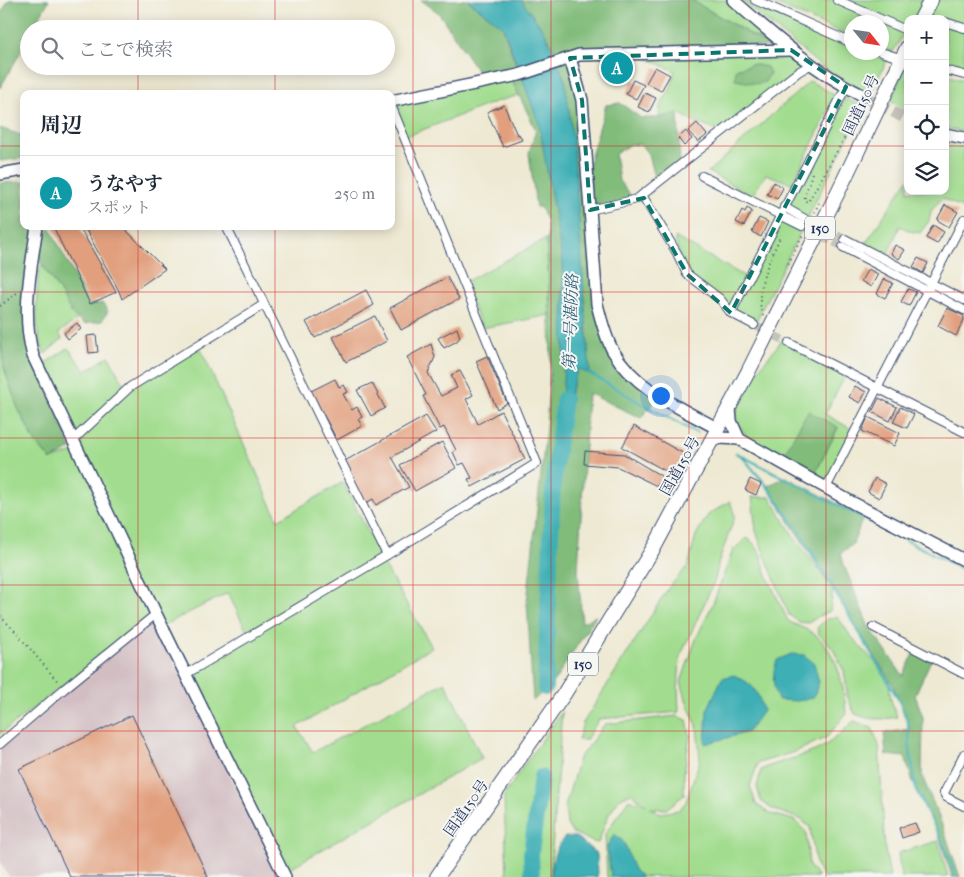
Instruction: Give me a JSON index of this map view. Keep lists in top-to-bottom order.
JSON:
{
  "streets": {
    "highway": ["国道150号", "150"]
  },
  "water": ["第一号湛防路"],
  "north": "bottom right",
  "page": {
    "map_buttons": ["+", "−"],
    "search": "ここで検索",
    "pins": "A",
    "heading": "周辺",
    "list": [
      {
        "mark": "A",
        "name": "うなやす",
        "note": "スポット",
        "value": "250 m"
      }
    ]
  }
}
